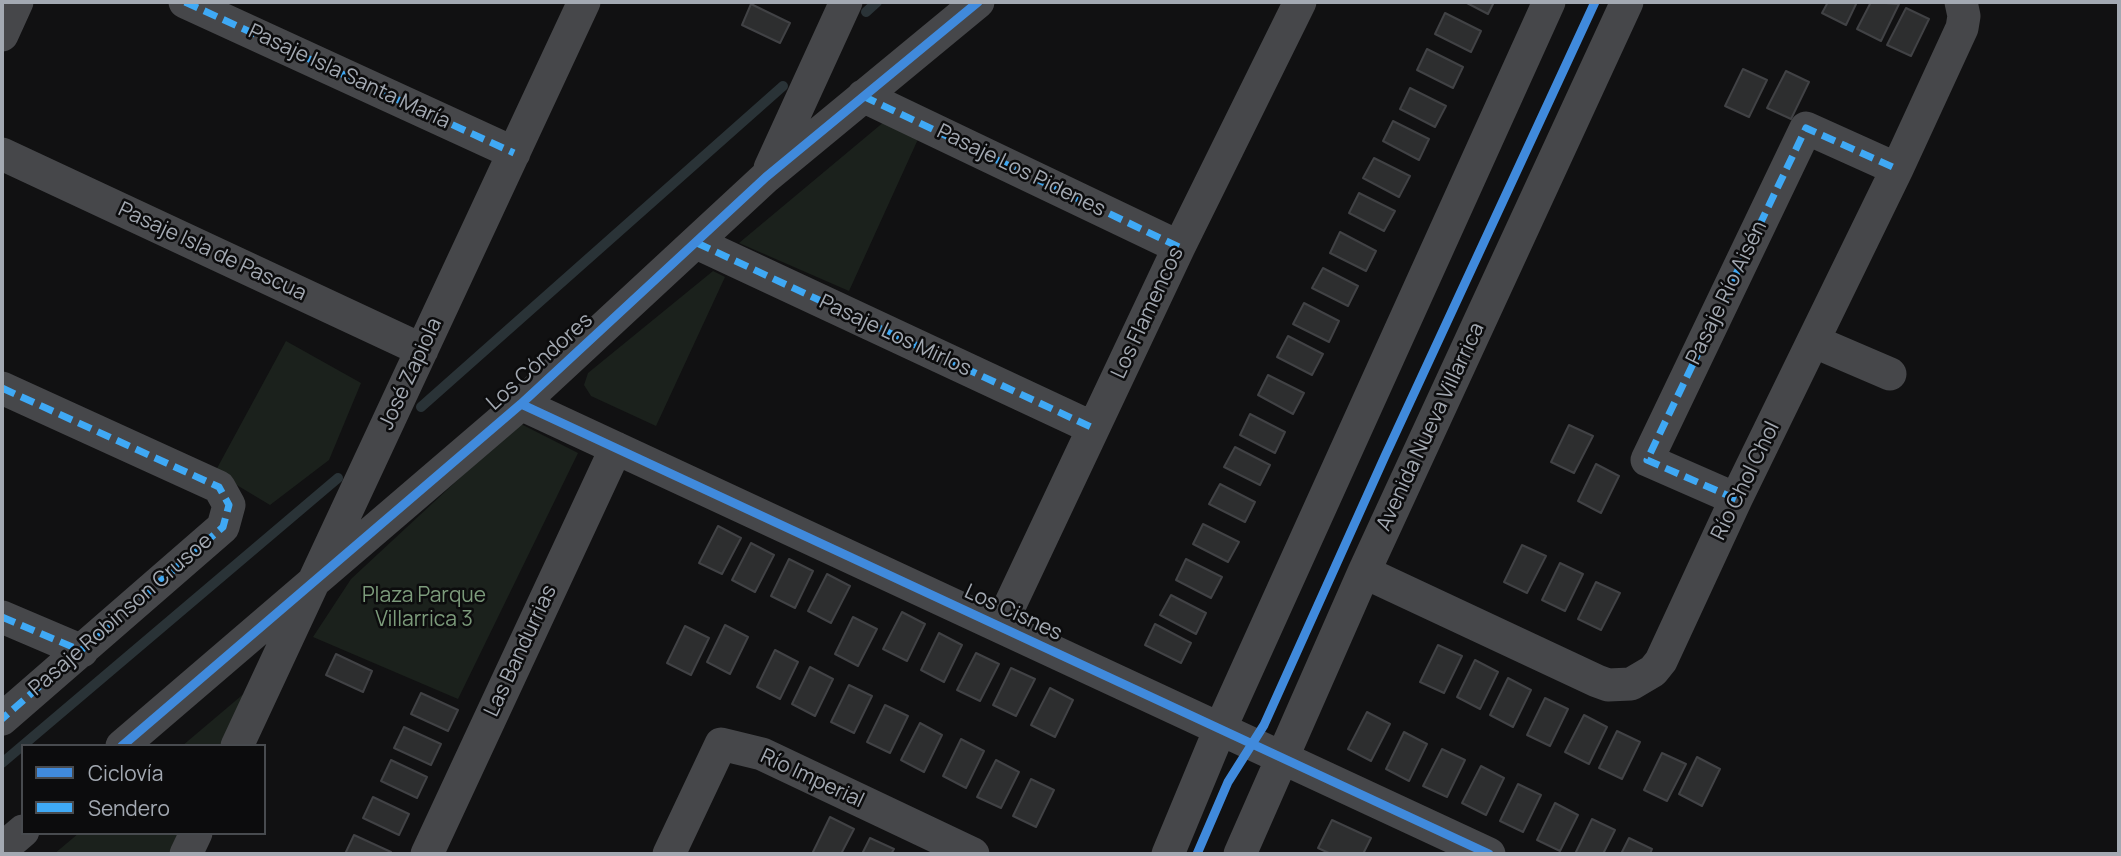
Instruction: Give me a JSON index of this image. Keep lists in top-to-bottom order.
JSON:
{
  "streets": {
    "street": [
      "Pasaje Isla Santa María",
      "Pasaje Los Pidenes",
      "Pasaje Isla de Pascua",
      "Pasaje Río Aisén",
      "Los Flamencos",
      "Pasaje Los Mirlos",
      "Los Cóndores",
      "José Zapiola",
      "Avenida Nueva Villarrica",
      "Río Chol Chol",
      "Los Cisnes",
      "Pasaje Robinson Crusoe",
      "Las Bandurrias",
      "Río Imperial"
    ]
  },
  "crossings": [
    ["Pasaje Isla Santa María", "José Zapiola"],
    ["Pasaje Los Pidenes", "Los Flamencos"],
    ["Pasaje Los Pidenes", "Los Cóndores"],
    ["Pasaje Isla de Pascua", "José Zapiola"],
    ["Pasaje Río Aisén", "Río Chol Chol"],
    ["Los Flamencos", "Pasaje Los Mirlos"],
    ["Los Flamencos", "Los Cisnes"],
    ["Pasaje Los Mirlos", "Los Cóndores"],
    ["Los Cóndores", "José Zapiola"],
    ["Los Cóndores", "Los Cisnes"],
    ["Avenida Nueva Villarrica", "Río Chol Chol"],
    ["Avenida Nueva Villarrica", "Los Cisnes"],
    ["Los Cisnes", "Las Bandurrias"]
  ],
  "parks": ["Plaza Parque Villarrica 3"],
  "legend": ["Ciclovía", "Sendero"]
}
